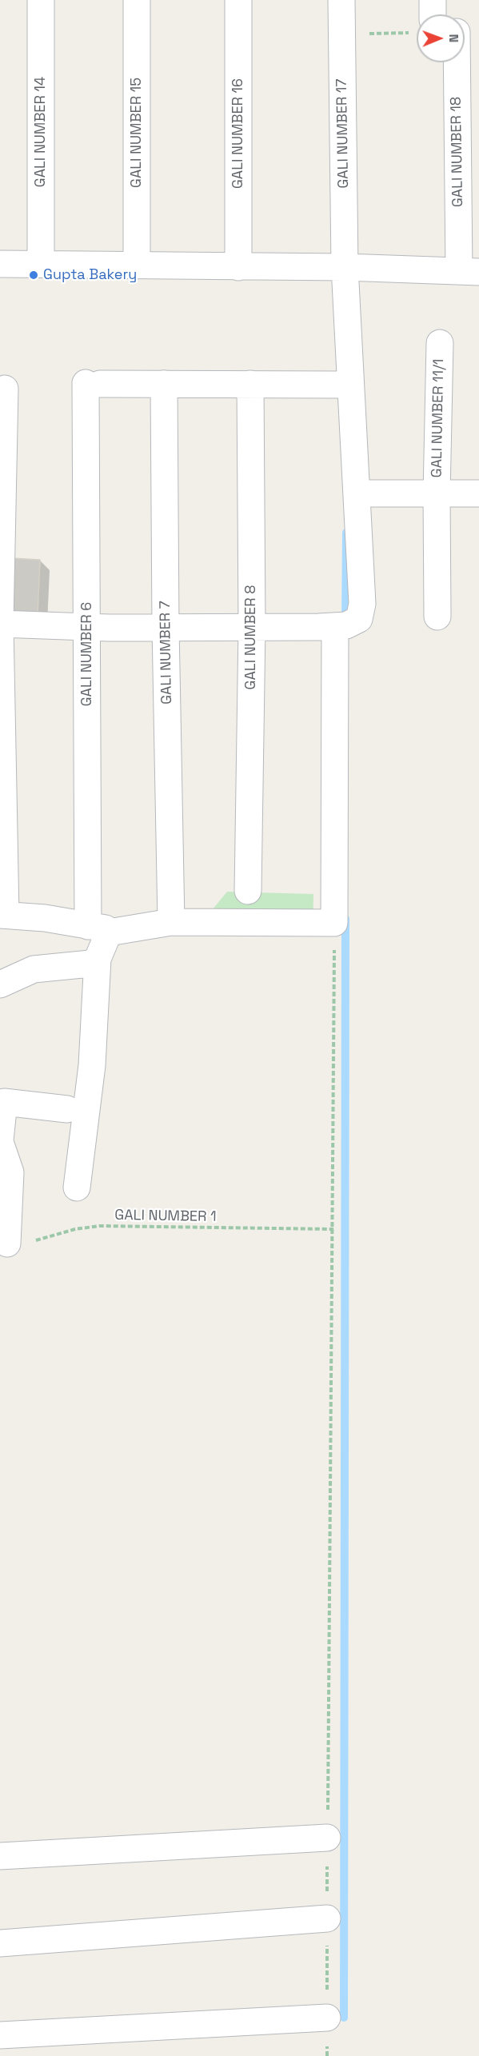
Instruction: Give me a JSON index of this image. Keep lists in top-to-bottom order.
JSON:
{
  "streets": {
    "street": [
      "GALI NUMBER 14",
      "GALI NUMBER 15",
      "GALI NUMBER 16",
      "GALI NUMBER 17",
      "GALI NUMBER 18",
      "GALI NUMBER 11/1",
      "GALI NUMBER 8",
      "GALI NUMBER 7",
      "GALI NUMBER 6"
    ],
    "path": ["GALI NUMBER 1"]
  },
  "crossings": [
    ["GALI NUMBER 7", "GALI NUMBER 6"]
  ],
  "places": ["Gupta Bakery"],
  "north": "right"
}
